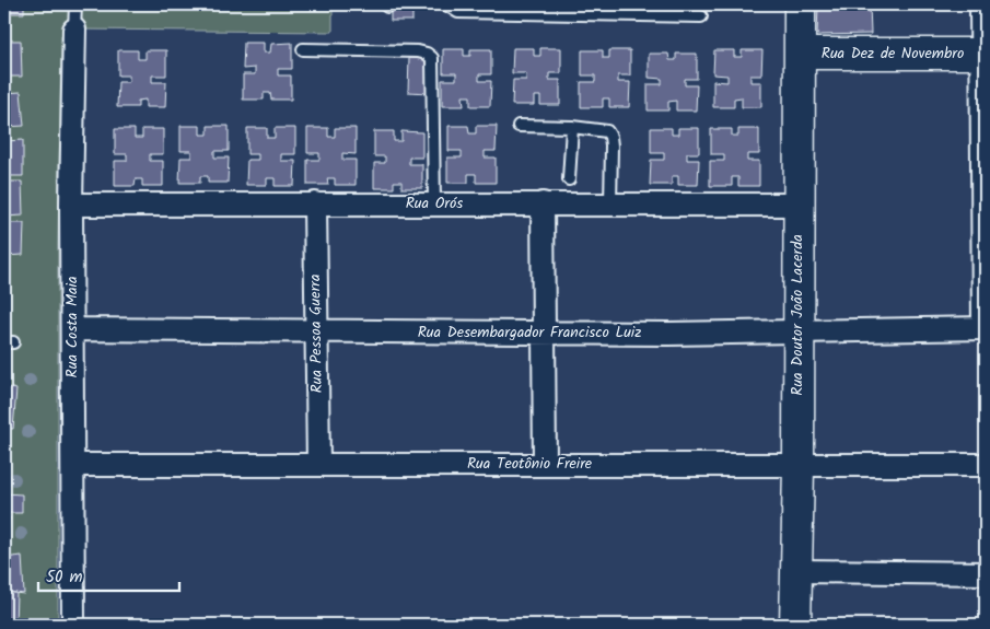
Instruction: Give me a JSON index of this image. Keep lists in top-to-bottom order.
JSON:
{
  "streets": {
    "main road": ["Rua Dez de Novembro", "Rua Doutor João Lacerda"],
    "street": [
      "Rua Orós",
      "Rua Costa Maia",
      "Rua Desembargador Francisco Luiz",
      "Rua Pessoa Guerra",
      "Rua Teotônio Freire"
    ]
  },
  "crossings": [
    ["Rua Dez de Novembro", "Rua Doutor João Lacerda"],
    ["Rua Orós", "Rua Doutor João Lacerda"],
    ["Rua Orós", "Rua Costa Maia"],
    ["Rua Orós", "Rua Pessoa Guerra"],
    ["Rua Doutor João Lacerda", "Rua Desembargador Francisco Luiz"],
    ["Rua Doutor João Lacerda", "Rua Teotônio Freire"],
    ["Rua Costa Maia", "Rua Desembargador Francisco Luiz"],
    ["Rua Costa Maia", "Rua Teotônio Freire"],
    ["Rua Desembargador Francisco Luiz", "Rua Pessoa Guerra"],
    ["Rua Pessoa Guerra", "Rua Teotônio Freire"]
  ],
  "scale_bar": "50 m"
}
